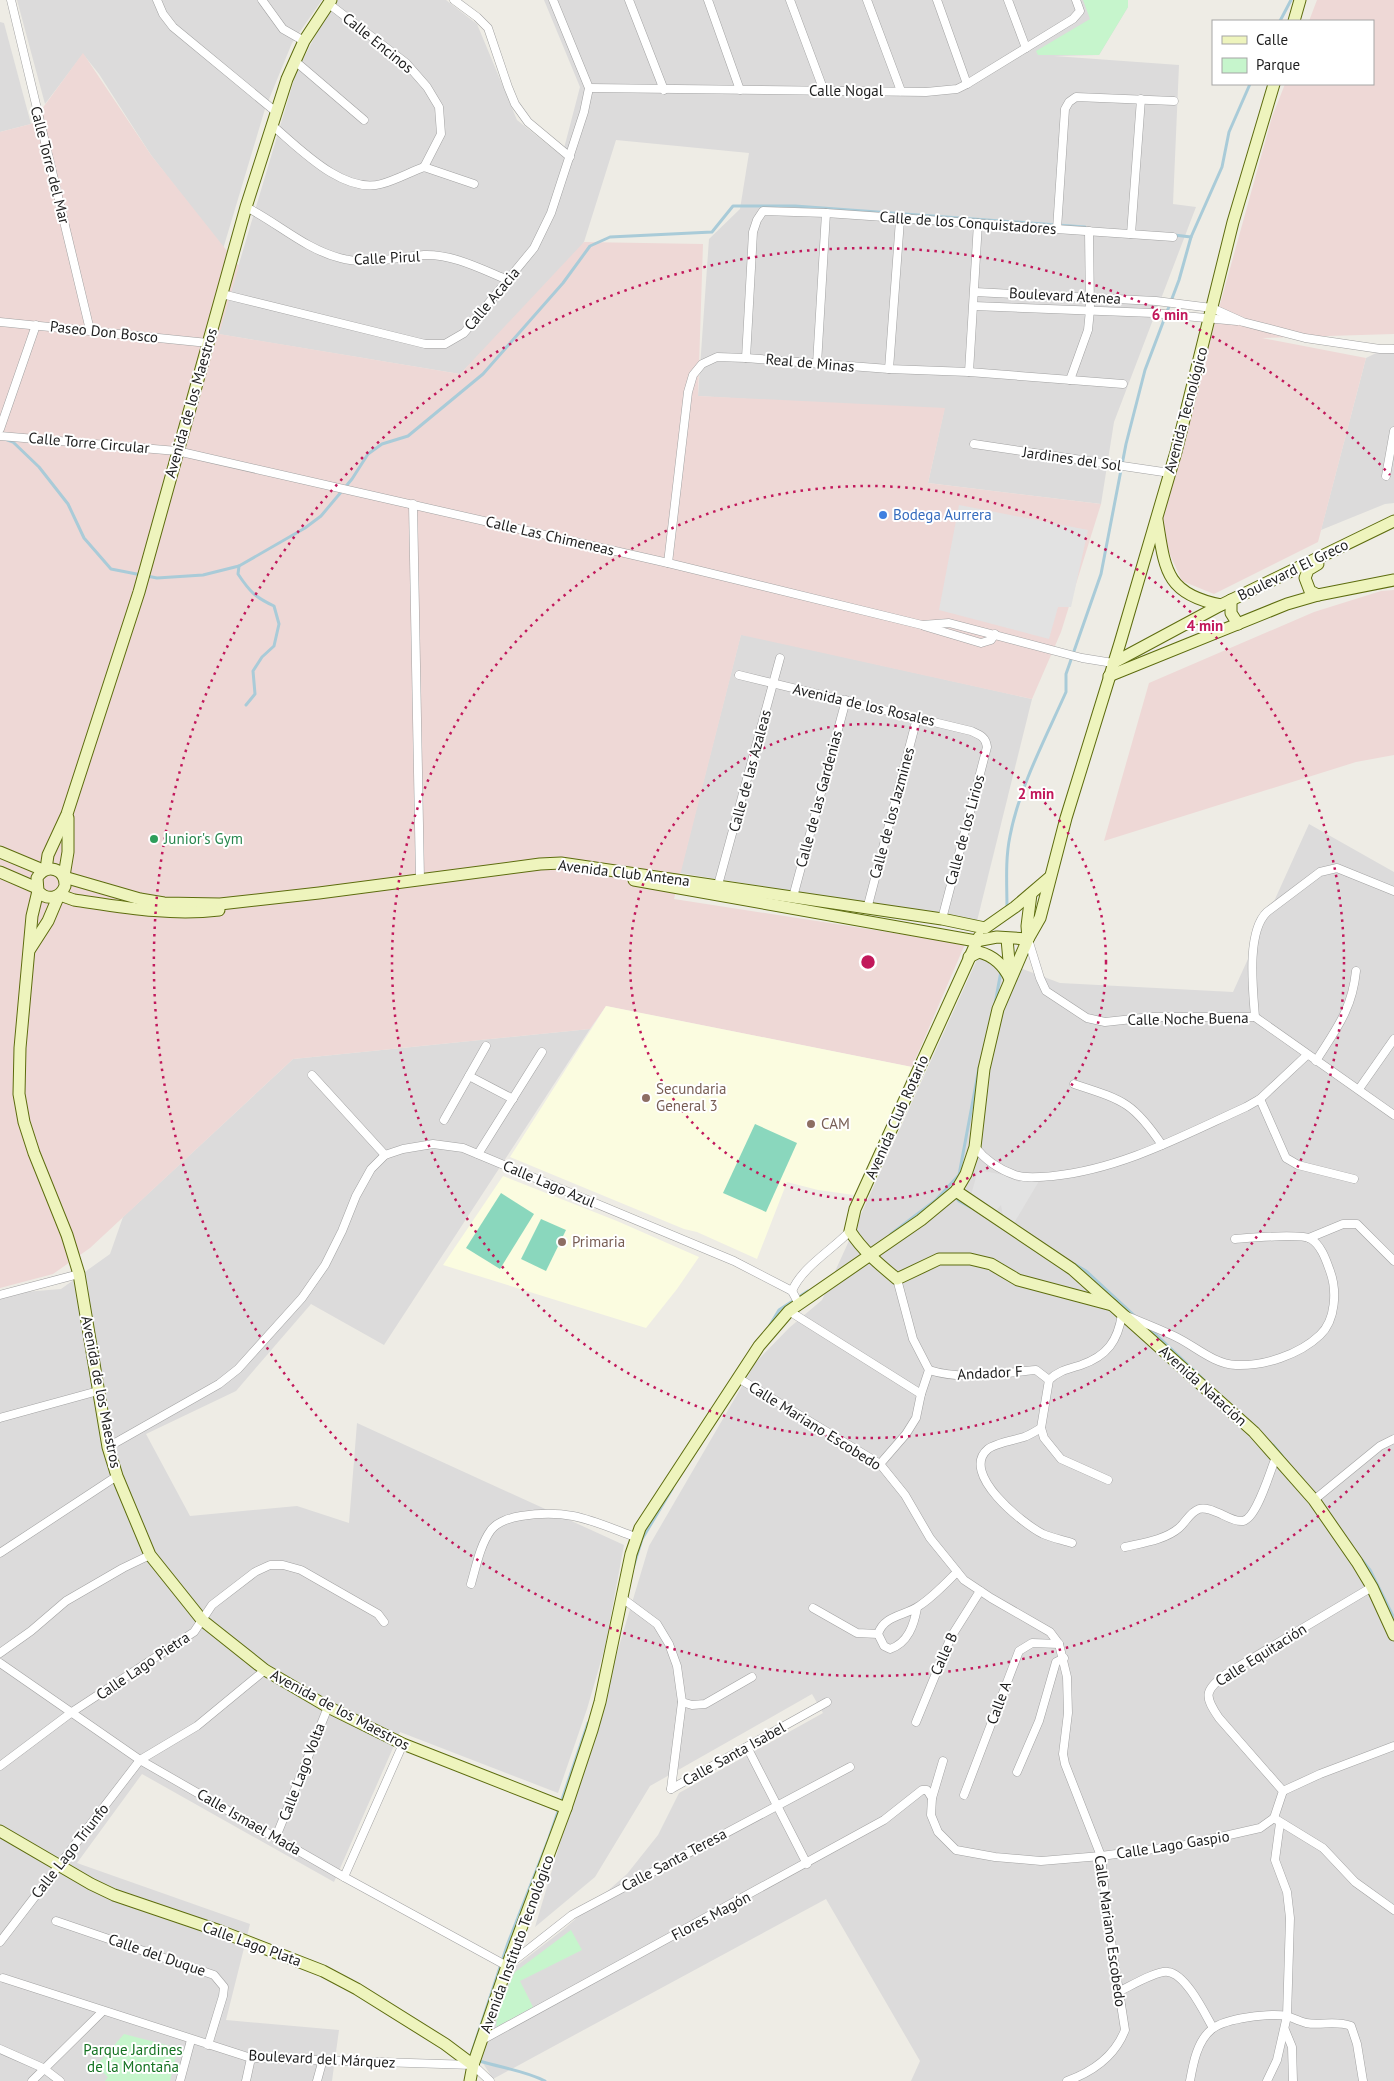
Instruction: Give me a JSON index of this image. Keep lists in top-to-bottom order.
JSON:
{
  "streets": {
    "street": [
      "Calle Encinos",
      "Calle Nogal",
      "Calle Torre del Mar",
      "Calle de los Conquistadores",
      "Calle Pirul",
      "Boulevard Atenea",
      "Calle Acacia",
      "Paseo Don Bosco",
      "Real de Minas",
      "Avenida de los Maestros",
      "Avenida Tecnológico",
      "Calle Torre Circular",
      "Jardines del Sol",
      "Calle Las Chimeneas",
      "Boulevard El Greco",
      "Avenida de los Rosales",
      "Calle de las Azaleas",
      "Calle de las Gardenias",
      "Calle de los Jazmines",
      "Calle de los Lirios",
      "Avenida Club Antena",
      "Calle Noche Buena",
      "Avenida Club Rotario",
      "Calle Lago Azul",
      "Andador F",
      "Avenida Natación",
      "Calle Mariano Escobedo",
      "Calle B",
      "Calle Equitación",
      "Calle Lago Pietra",
      "Calle A",
      "Calle Santa Isabel",
      "Calle Lago Volta",
      "Calle Ismael Mada",
      "Calle Lago Gaspio",
      "Calle Lago Triunfo",
      "Calle Santa Teresa",
      "Flores Magón",
      "Calle Lago Plata",
      "Avenida Instituto Tecnológico",
      "Calle del Duque",
      "Boulevard del Márquez"
    ]
  },
  "crossings": [
    ["Calle Encinos", "Avenida de los Maestros"],
    ["Calle Nogal", "Calle Acacia"],
    ["Calle Torre del Mar", "Paseo Don Bosco"],
    ["Calle de los Conquistadores", "Real de Minas"],
    ["Calle Pirul", "Calle Acacia"],
    ["Calle Pirul", "Avenida de los Maestros"],
    ["Boulevard Atenea", "Avenida Tecnológico"],
    ["Calle Acacia", "Avenida de los Maestros"],
    ["Paseo Don Bosco", "Avenida de los Maestros"],
    ["Real de Minas", "Calle Las Chimeneas"],
    ["Avenida de los Maestros", "Calle Torre Circular"],
    ["Avenida de los Maestros", "Calle Las Chimeneas"],
    ["Avenida de los Maestros", "Avenida Club Antena"],
    ["Avenida de los Maestros", "Calle Lago Pietra"],
    ["Avenida de los Maestros", "Calle Lago Volta"],
    ["Avenida de los Maestros", "Avenida Instituto Tecnológico"],
    ["Avenida Tecnológico", "Jardines del Sol"],
    ["Avenida Tecnológico", "Calle Las Chimeneas"],
    ["Avenida Tecnológico", "Boulevard El Greco"],
    ["Calle Torre Circular", "Calle Las Chimeneas"],
    ["Calle Las Chimeneas", "Boulevard El Greco"],
    ["Avenida de los Rosales", "Calle de las Azaleas"],
    ["Avenida de los Rosales", "Calle de las Gardenias"],
    ["Avenida de los Rosales", "Calle de los Jazmines"],
    ["Avenida de los Rosales", "Calle de los Lirios"],
    ["Calle de las Azaleas", "Avenida Club Antena"],
    ["Calle de las Gardenias", "Avenida Club Antena"],
    ["Calle de los Jazmines", "Avenida Club Antena"],
    ["Calle de los Lirios", "Avenida Club Antena"],
    ["Avenida Club Antena", "Calle Noche Buena"],
    ["Avenida Club Antena", "Avenida Club Rotario"],
    ["Avenida Club Rotario", "Calle Lago Azul"],
    ["Avenida Natación", "Calle Equitación"],
    ["Avenida Natación", "Avenida Instituto Tecnológico"],
    ["Calle Mariano Escobedo", "Calle B"],
    ["Calle Mariano Escobedo", "Calle A"],
    ["Calle Mariano Escobedo", "Calle Lago Gaspio"],
    ["Calle Mariano Escobedo", "Avenida Instituto Tecnológico"],
    ["Calle Lago Pietra", "Calle Ismael Mada"],
    ["Calle Santa Isabel", "Avenida Instituto Tecnológico"],
    ["Calle Lago Volta", "Calle Ismael Mada"],
    ["Calle Ismael Mada", "Calle Lago Triunfo"],
    ["Calle Ismael Mada", "Calle Santa Teresa"],
    ["Calle Ismael Mada", "Avenida Instituto Tecnológico"],
    ["Calle Lago Gaspio", "Flores Magón"],
    ["Calle Lago Triunfo", "Calle Lago Plata"],
    ["Calle Santa Teresa", "Avenida Instituto Tecnológico"],
    ["Flores Magón", "Avenida Instituto Tecnológico"],
    ["Calle Lago Plata", "Avenida Instituto Tecnológico"],
    ["Calle Lago Plata", "Boulevard del Márquez"],
    ["Avenida Instituto Tecnológico", "Boulevard del Márquez"],
    ["Calle del Duque", "Boulevard del Márquez"]
  ],
  "parks": ["Parque Jardines de la Montaña"],
  "places": [
    "Bodega Aurrera",
    "Junior's Gym",
    "Secundaria General 3",
    "CAM",
    "Primaria"
  ],
  "legend": ["Calle", "Parque"],
  "rings": ["6 min", "4 min", "2 min"]
}
